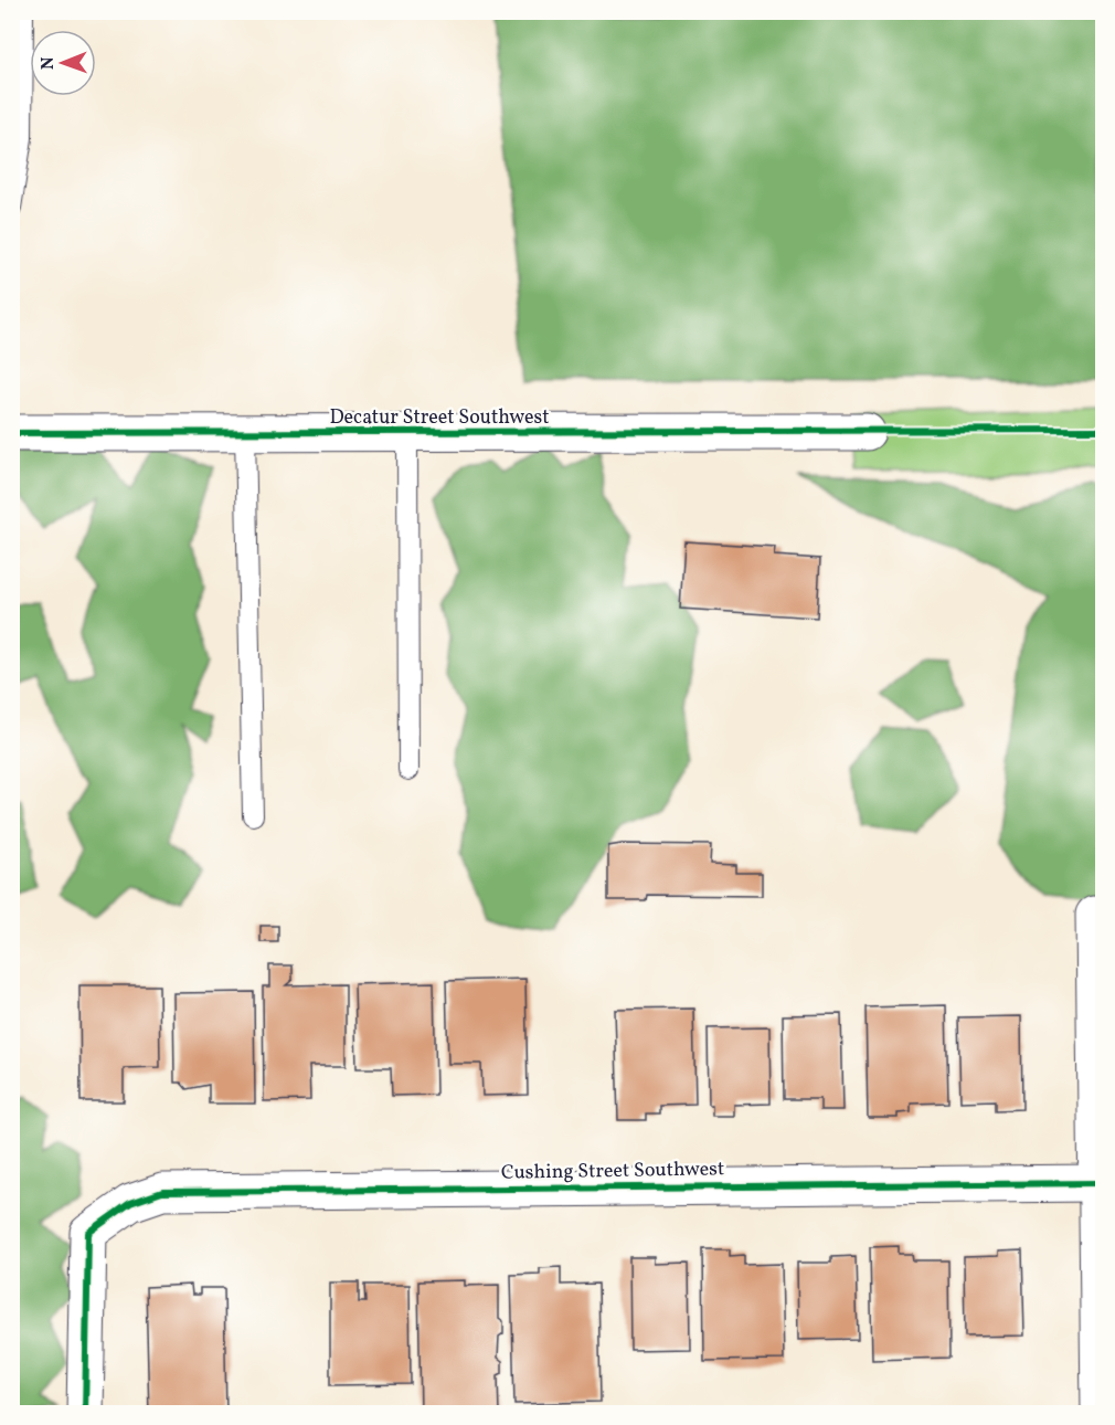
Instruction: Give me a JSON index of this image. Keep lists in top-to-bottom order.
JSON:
{
  "streets": {
    "street": ["Decatur Street Southwest", "Cushing Street Southwest"]
  },
  "north": "left"
}
